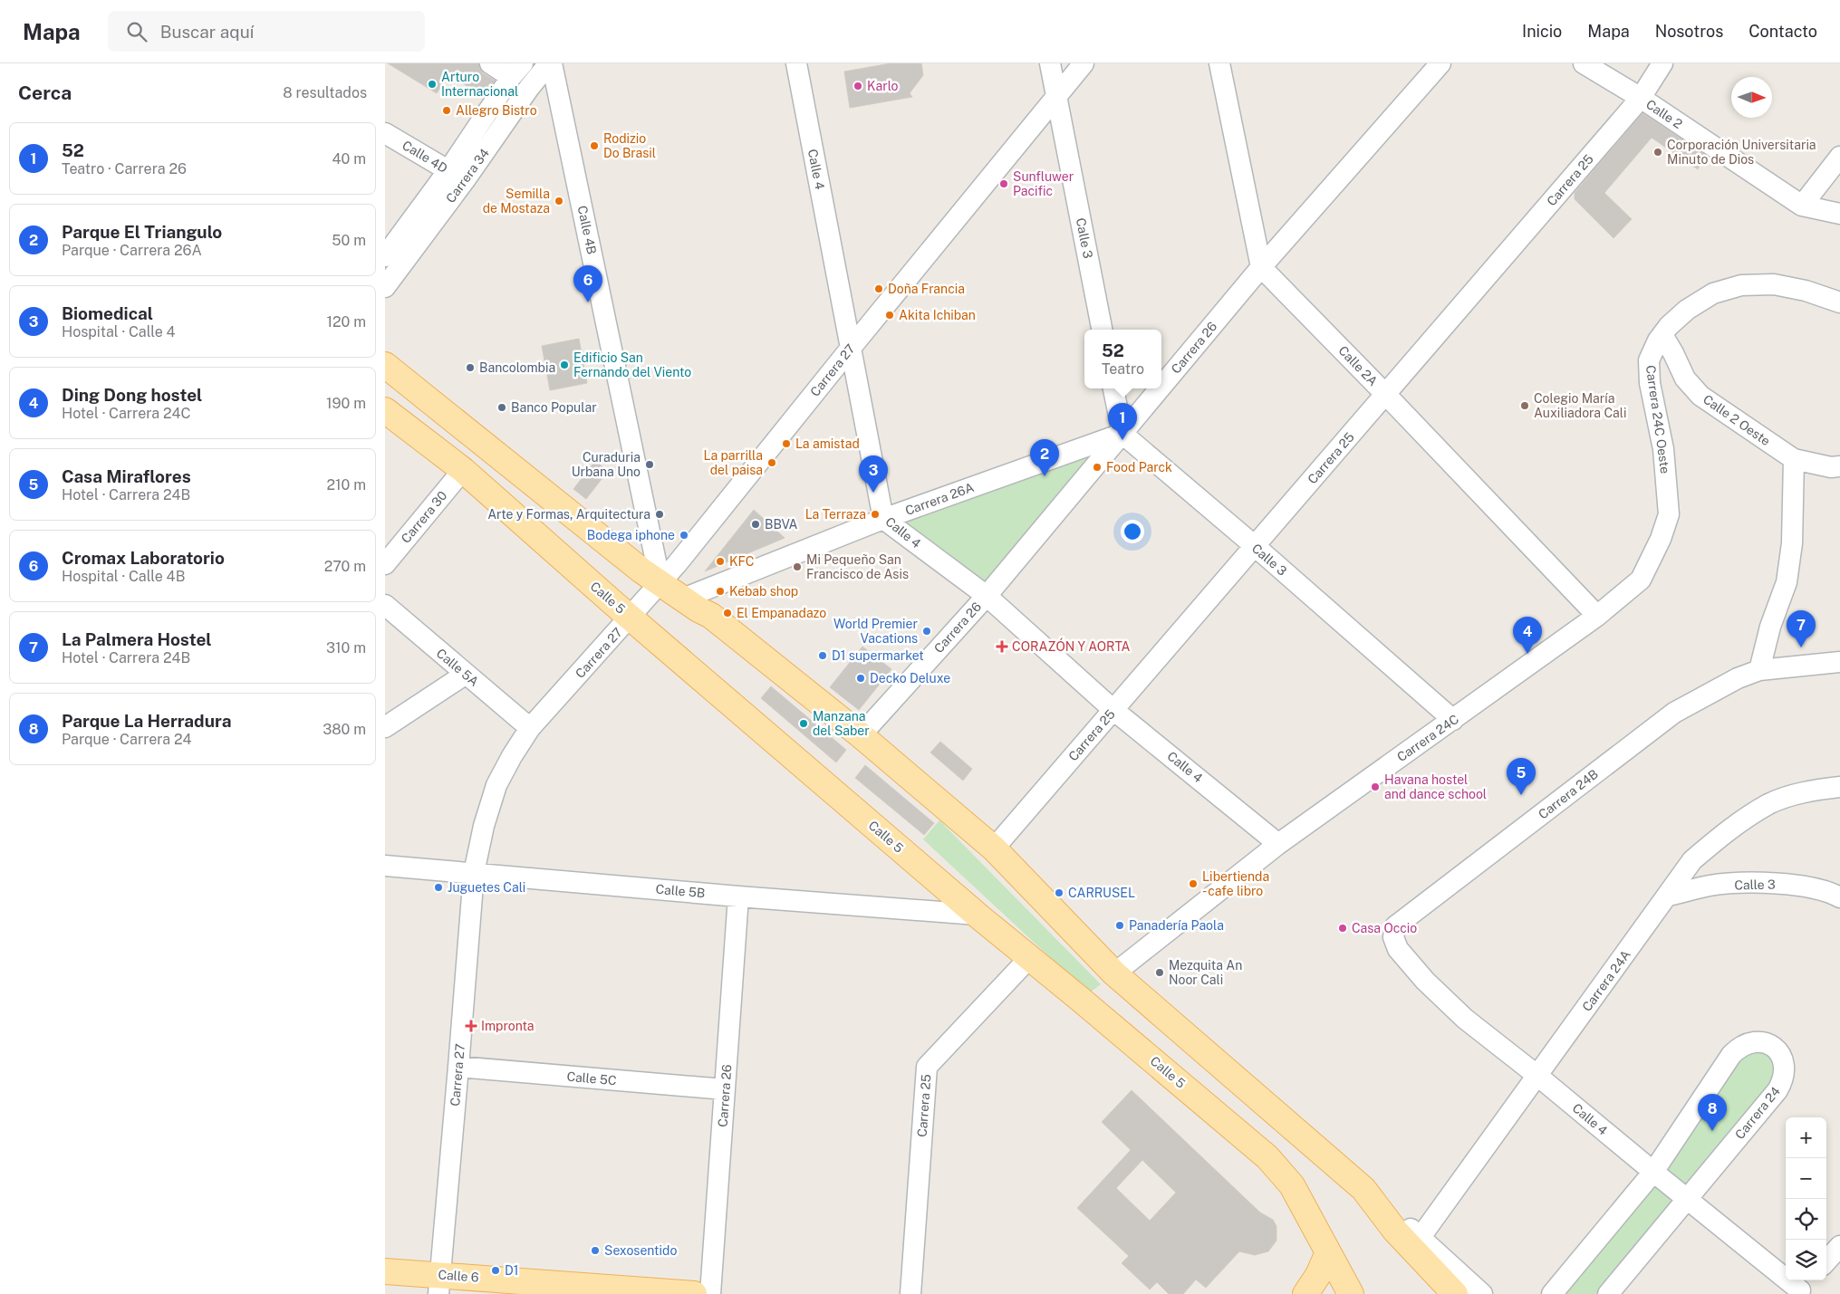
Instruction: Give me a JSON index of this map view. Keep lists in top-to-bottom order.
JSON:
{
  "streets": {
    "main road": ["Calle 5", "Calle 6"],
    "street": [
      "Calle 2",
      "Calle 4D",
      "Calle 4",
      "Carrera 34",
      "Carrera 25",
      "Calle 4B",
      "Calle 3",
      "Carrera 26",
      "Calle 2A",
      "Carrera 27",
      "Carrera 24C Oeste",
      "Calle 2 Oeste",
      "Carrera 26A",
      "Carrera 30",
      "Calle 5A",
      "Carrera 24C",
      "Carrera 24B",
      "Calle 5B",
      "Carrera 24A",
      "Calle 5C",
      "Carrera 24"
    ]
  },
  "crossings": [
    ["Calle 2", "Carrera 25"],
    ["Calle 4D", "Carrera 34"],
    ["Calle 4", "Carrera 25"],
    ["Calle 4", "Carrera 26"],
    ["Calle 4", "Carrera 27"],
    ["Calle 4", "Carrera 26A"],
    ["Calle 4", "Carrera 24C"],
    ["Calle 4", "Carrera 24B"],
    ["Calle 4", "Carrera 24A"],
    ["Calle 4", "Carrera 24"],
    ["Carrera 34", "Calle 4B"],
    ["Carrera 25", "Calle 3"],
    ["Carrera 25", "Calle 2A"],
    ["Carrera 25", "Calle 5"],
    ["Calle 4B", "Carrera 27"],
    ["Calle 3", "Carrera 26"],
    ["Calle 3", "Carrera 27"],
    ["Calle 3", "Carrera 26A"],
    ["Calle 3", "Carrera 24C"],
    ["Calle 3", "Carrera 24A"],
    ["Carrera 26", "Calle 2A"],
    ["Carrera 26", "Carrera 26A"],
    ["Carrera 26", "Calle 5B"],
    ["Carrera 26", "Calle 5C"],
    ["Calle 2A", "Carrera 24C"],
    ["Carrera 27", "Calle 5"],
    ["Carrera 27", "Calle 5A"],
    ["Carrera 27", "Calle 5B"],
    ["Carrera 27", "Calle 5C"],
    ["Carrera 27", "Calle 6"],
    ["Carrera 24C Oeste", "Calle 2 Oeste"],
    ["Carrera 24C Oeste", "Carrera 24C"],
    ["Carrera 30", "Calle 5"],
    ["Calle 5", "Calle 5B"]
  ],
  "places": {
    "other": [
      "Arturo Internacional",
      "Karlo",
      "Allegro Bistro",
      "Rodizio Do Brasil",
      "Corporación Universitaria Minuto de Dios",
      "Sunfluwer Pacific",
      "Semilla de Mostaza",
      "Doña Francia",
      "Akita Ichiban",
      "Edificio San Fernando del Viento",
      "Bancolombia",
      "Colegio María Auxiliadora Cali",
      "Banco Popular",
      "La amistad",
      "La parrilla del paisa",
      "Curaduria Urbana Uno",
      "Food Parck",
      "Arte y Formas, Arquitectura",
      "La Terraza",
      "BBVA",
      "Bodega iphone",
      "KFC",
      "Mi Pequeño San Francisco de Asis",
      "Kebab shop",
      "El Empanadazo",
      "World Premier Vacations",
      "D1 supermarket",
      "Decko Deluxe",
      "Manzana del Saber",
      "Havana hostel and dance school",
      "Libertienda - cafe libro",
      "Juguetes Cali",
      "CARRUSEL",
      "Panadería Paola",
      "Casa Occio",
      "Mezquita An Noor Cali",
      "Sexosentido",
      "D1"
    ],
    "health": ["CORAZÓN Y AORTA", "Impronta"]
  },
  "north": "right",
  "page": {
    "header": "Mapa",
    "search": "Buscar aquí",
    "nav": [
      "Inicio",
      "Mapa",
      "Nosotros",
      "Contacto"
    ],
    "heading": ["Cerca", "8 resultados"],
    "list": [
      {
        "mark": "1",
        "name": "52",
        "note": "Teatro · Carrera 26",
        "value": "40 m"
      },
      {
        "mark": "2",
        "name": "Parque El Triangulo",
        "note": "Parque · Carrera 26A",
        "value": "50 m"
      },
      {
        "mark": "3",
        "name": "Biomedical",
        "note": "Hospital · Calle 4",
        "value": "120 m"
      },
      {
        "mark": "4",
        "name": "Ding Dong hostel",
        "note": "Hotel · Carrera 24C",
        "value": "190 m"
      },
      {
        "mark": "5",
        "name": "Casa Miraflores",
        "note": "Hotel · Carrera 24B",
        "value": "210 m"
      },
      {
        "mark": "6",
        "name": "Cromax Laboratorio",
        "note": "Hospital · Calle 4B",
        "value": "270 m"
      },
      {
        "mark": "7",
        "name": "La Palmera Hostel",
        "note": "Hotel · Carrera 24B",
        "value": "310 m"
      },
      {
        "mark": "8",
        "name": "Parque La Herradura",
        "note": "Parque · Carrera 24",
        "value": "380 m"
      }
    ],
    "pins": [
      "6",
      "1",
      "2",
      "3",
      "7",
      "4",
      "5",
      "8"
    ],
    "popup": ["52", "Teatro"],
    "map_buttons": ["+", "−"]
  }
}
